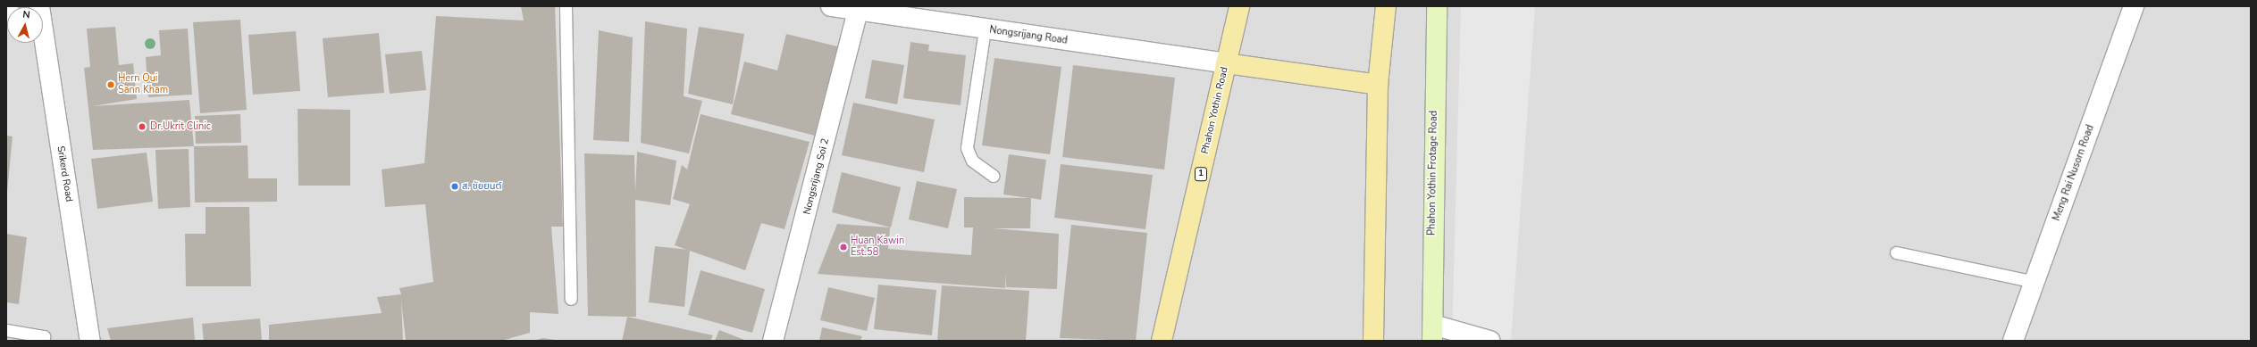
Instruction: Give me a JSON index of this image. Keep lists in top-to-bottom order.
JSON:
{
  "streets": {
    "main road": ["Phahon Yothin Road", "Phahon Yothin Frotage Road", "1"],
    "street": [
      "Nongsrijang Road",
      "Meng Rai Nusorn Road",
      "Srikerd Road",
      "Nongsrijang Soi 2"
    ]
  },
  "crossings": [
    ["Nongsrijang Road", "Phahon Yothin Road"],
    ["Nongsrijang Road", "Nongsrijang Soi 2"]
  ],
  "places": [
    "Hern Oui Sann Kham",
    "Dr.Ukrit Clinic",
    "ส. ชัยยนต์",
    "Huan Kawin Est.58"
  ],
  "north": "top"
}
